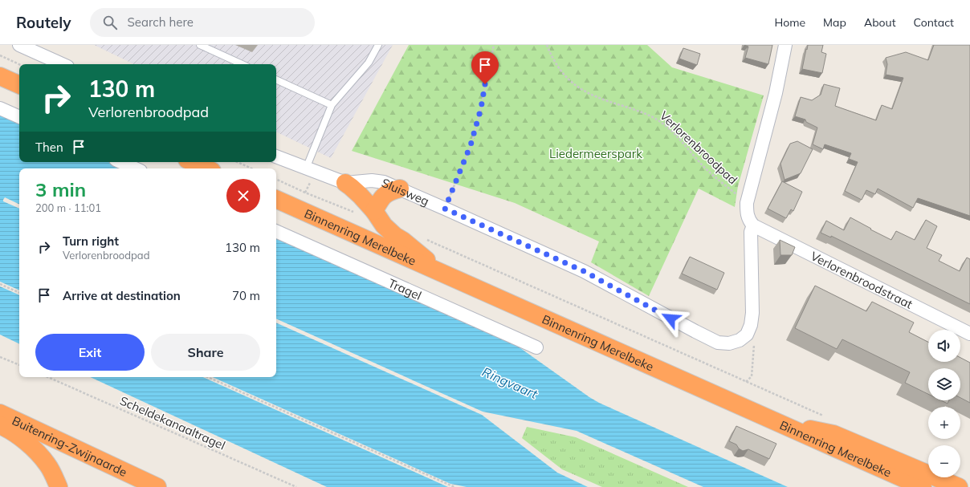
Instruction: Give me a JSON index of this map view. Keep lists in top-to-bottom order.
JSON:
{
  "streets": {
    "highway": ["Binnenring Merelbeke", "Buitenring-Zwijnaarde"],
    "street": ["Sluisweg", "Verlorenbroodstraat", "Tragel"],
    "path": ["Verlorenbroodpad", "Scheldekanaaltragel"]
  },
  "crossings": [
    ["Sluisweg", "Verlorenbroodstraat"]
  ],
  "water": ["Ringvaart"],
  "parks": ["Liedermeerspark"],
  "page": {
    "header": "Routely",
    "search": "Search here",
    "nav": [
      "Home",
      "Map",
      "About",
      "Contact"
    ],
    "turn": ["130 m", "Verlorenbroodpad"],
    "then": "Then",
    "heading": ["3 min", "200 m · 11:01"],
    "list": [
      {
        "name": "Turn right",
        "note": "Verlorenbroodpad",
        "value": "130 m"
      },
      {
        "name": "Arrive at destination",
        "value": "70 m"
      }
    ],
    "buttons": ["Exit", "Share"],
    "map_buttons": ["+", "−"]
  }
}
